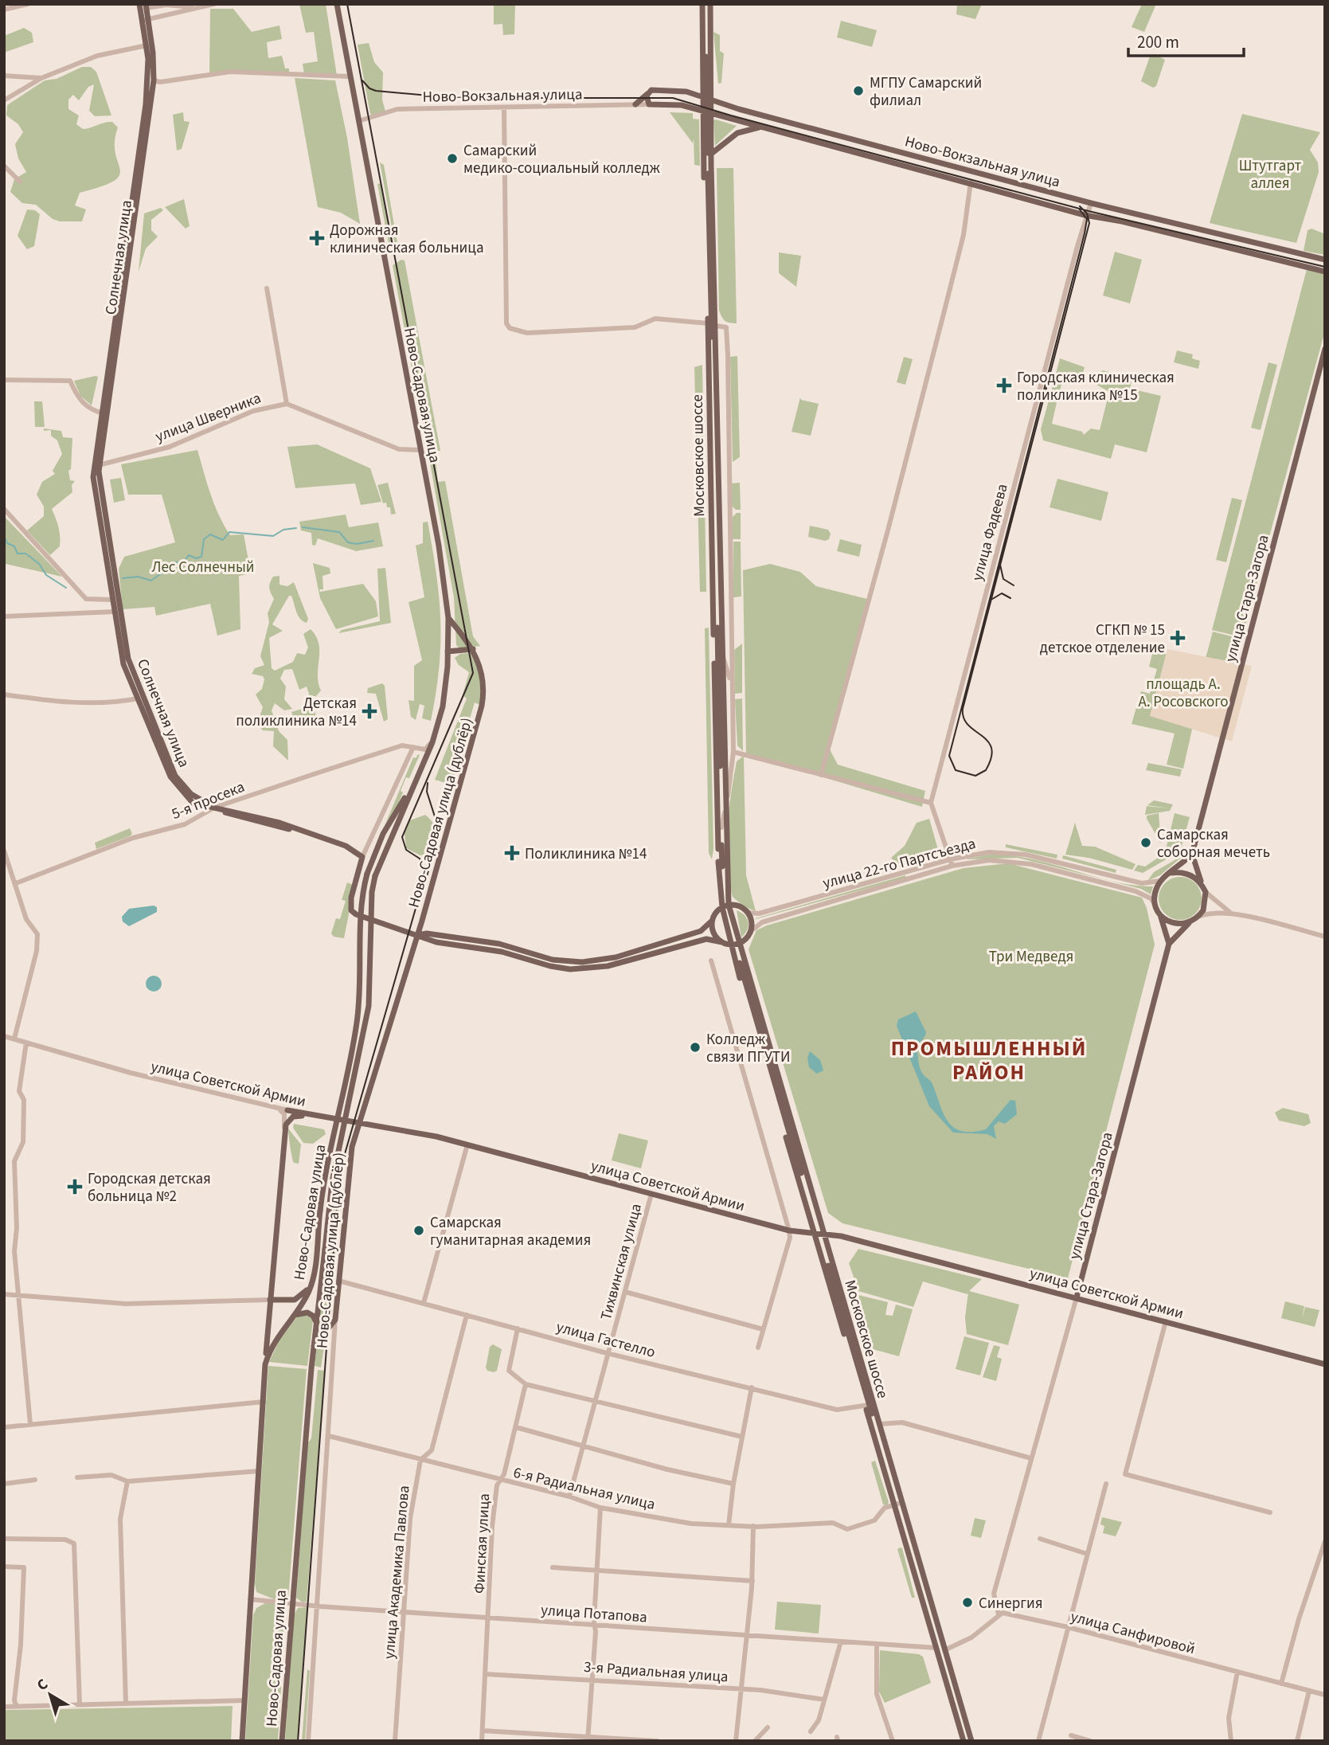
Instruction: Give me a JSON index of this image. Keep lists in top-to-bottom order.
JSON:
{
  "streets": {
    "main road": [
      "Ново-Вокзальная улица",
      "Солнечная улица",
      "Ново-Садовая улица",
      "Московское шоссе",
      "улица Стара-Загора",
      "Ново-Садовая улица (дублёр)",
      "улица Советской Армии"
    ],
    "street": [
      "улица Шверника",
      "улица Фадеева",
      "5-я просека",
      "улица 22-го Партсъезда",
      "Тихвинская улица",
      "улица Гастелло",
      "6-я Радиальная улица",
      "Финская улица",
      "улица Академика Павлова",
      "улица Потапова",
      "улица Санфировой",
      "3-я Радиальная улица"
    ]
  },
  "crossings": [
    ["Ново-Вокзальная улица", "Ново-Садовая улица"],
    ["Ново-Вокзальная улица", "Московское шоссе"],
    ["Ново-Вокзальная улица", "улица Фадеева"],
    ["Солнечная улица", "улица Шверника"],
    ["Солнечная улица", "5-я просека"],
    ["Ново-Садовая улица", "5-я просека"],
    ["Ново-Садовая улица", "Ново-Садовая улица (дублёр)"],
    ["Ново-Садовая улица", "улица Потапова"],
    ["Московское шоссе", "улица Советской Армии"],
    ["Московское шоссе", "улица Гастелло"],
    ["Московское шоссе", "6-я Радиальная улица"],
    ["Московское шоссе", "улица Потапова"],
    ["улица Стара-Загора", "улица 22-го Партсъезда"],
    ["улица Стара-Загора", "улица Советской Армии"],
    ["улица Стара-Загора", "улица Санфировой"],
    ["Ново-Садовая улица (дублёр)", "улица Советской Армии"],
    ["Ново-Садовая улица (дублёр)", "улица Гастелло"],
    ["Ново-Садовая улица (дублёр)", "6-я Радиальная улица"],
    ["Ново-Садовая улица (дублёр)", "улица Потапова"],
    ["улица Советской Армии", "Тихвинская улица"],
    ["Тихвинская улица", "улица Гастелло"],
    ["Тихвинская улица", "6-я Радиальная улица"],
    ["улица Гастелло", "улица Академика Павлова"],
    ["6-я Радиальная улица", "Финская улица"],
    ["6-я Радиальная улица", "улица Академика Павлова"],
    ["Финская улица", "улица Потапова"],
    ["Финская улица", "3-я Радиальная улица"],
    ["улица Академика Павлова", "улица Потапова"]
  ],
  "districts": ["ПРОМЫШЛЕННЫЙ РАЙОН"],
  "parks": [
    "Штутгарт аллея",
    "Лес Солнечный",
    "площадь А. А. Росовского",
    "Три Медведя"
  ],
  "places": {
    "other": [
      "МГПУ Самарский филиал",
      "Самарский медико-социальный колледж",
      "Самарская соборная мечеть",
      "Колледж связи ПГУТИ",
      "Самарская гуманитарная академия",
      "Синергия"
    ],
    "health": [
      "Дорожная клиническая больница",
      "Городская клиническая поликлиника №15",
      "СГКП № 15 детское отделение",
      "Детская поликлиника №14",
      "Поликлиника №14",
      "Городская детская больница №2"
    ]
  },
  "scale_bar": "200 m",
  "north": "top left"
}
